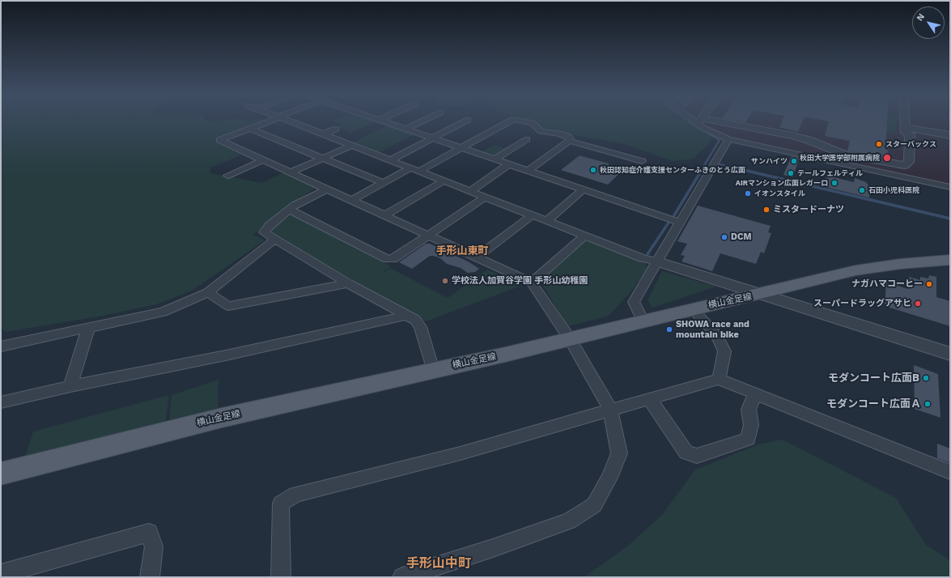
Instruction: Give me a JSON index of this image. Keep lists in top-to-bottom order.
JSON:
{
  "streets": {
    "main road": ["横山金足線"]
  },
  "districts": ["手形山東町", "手形山中町"],
  "places": [
    "スターバックス",
    "秋田大学医学部附属病院",
    "サンハイツ",
    "秋田認知症介護支援センターふきのとう広面",
    "テールフェルティル",
    "AIRマンション広面レガーロ",
    "石田小児科医院",
    "イオンスタイル",
    "ミスタードーナツ",
    "DCM",
    "学校法人加賀谷学園 手形山幼稚園",
    "ナガハマコーヒー",
    "スーパードラッグアサヒ",
    "SHOWA race and mountain bike",
    "モダンコート広面B",
    "モダンコート広面Ａ"
  ],
  "north": "top left"
}
